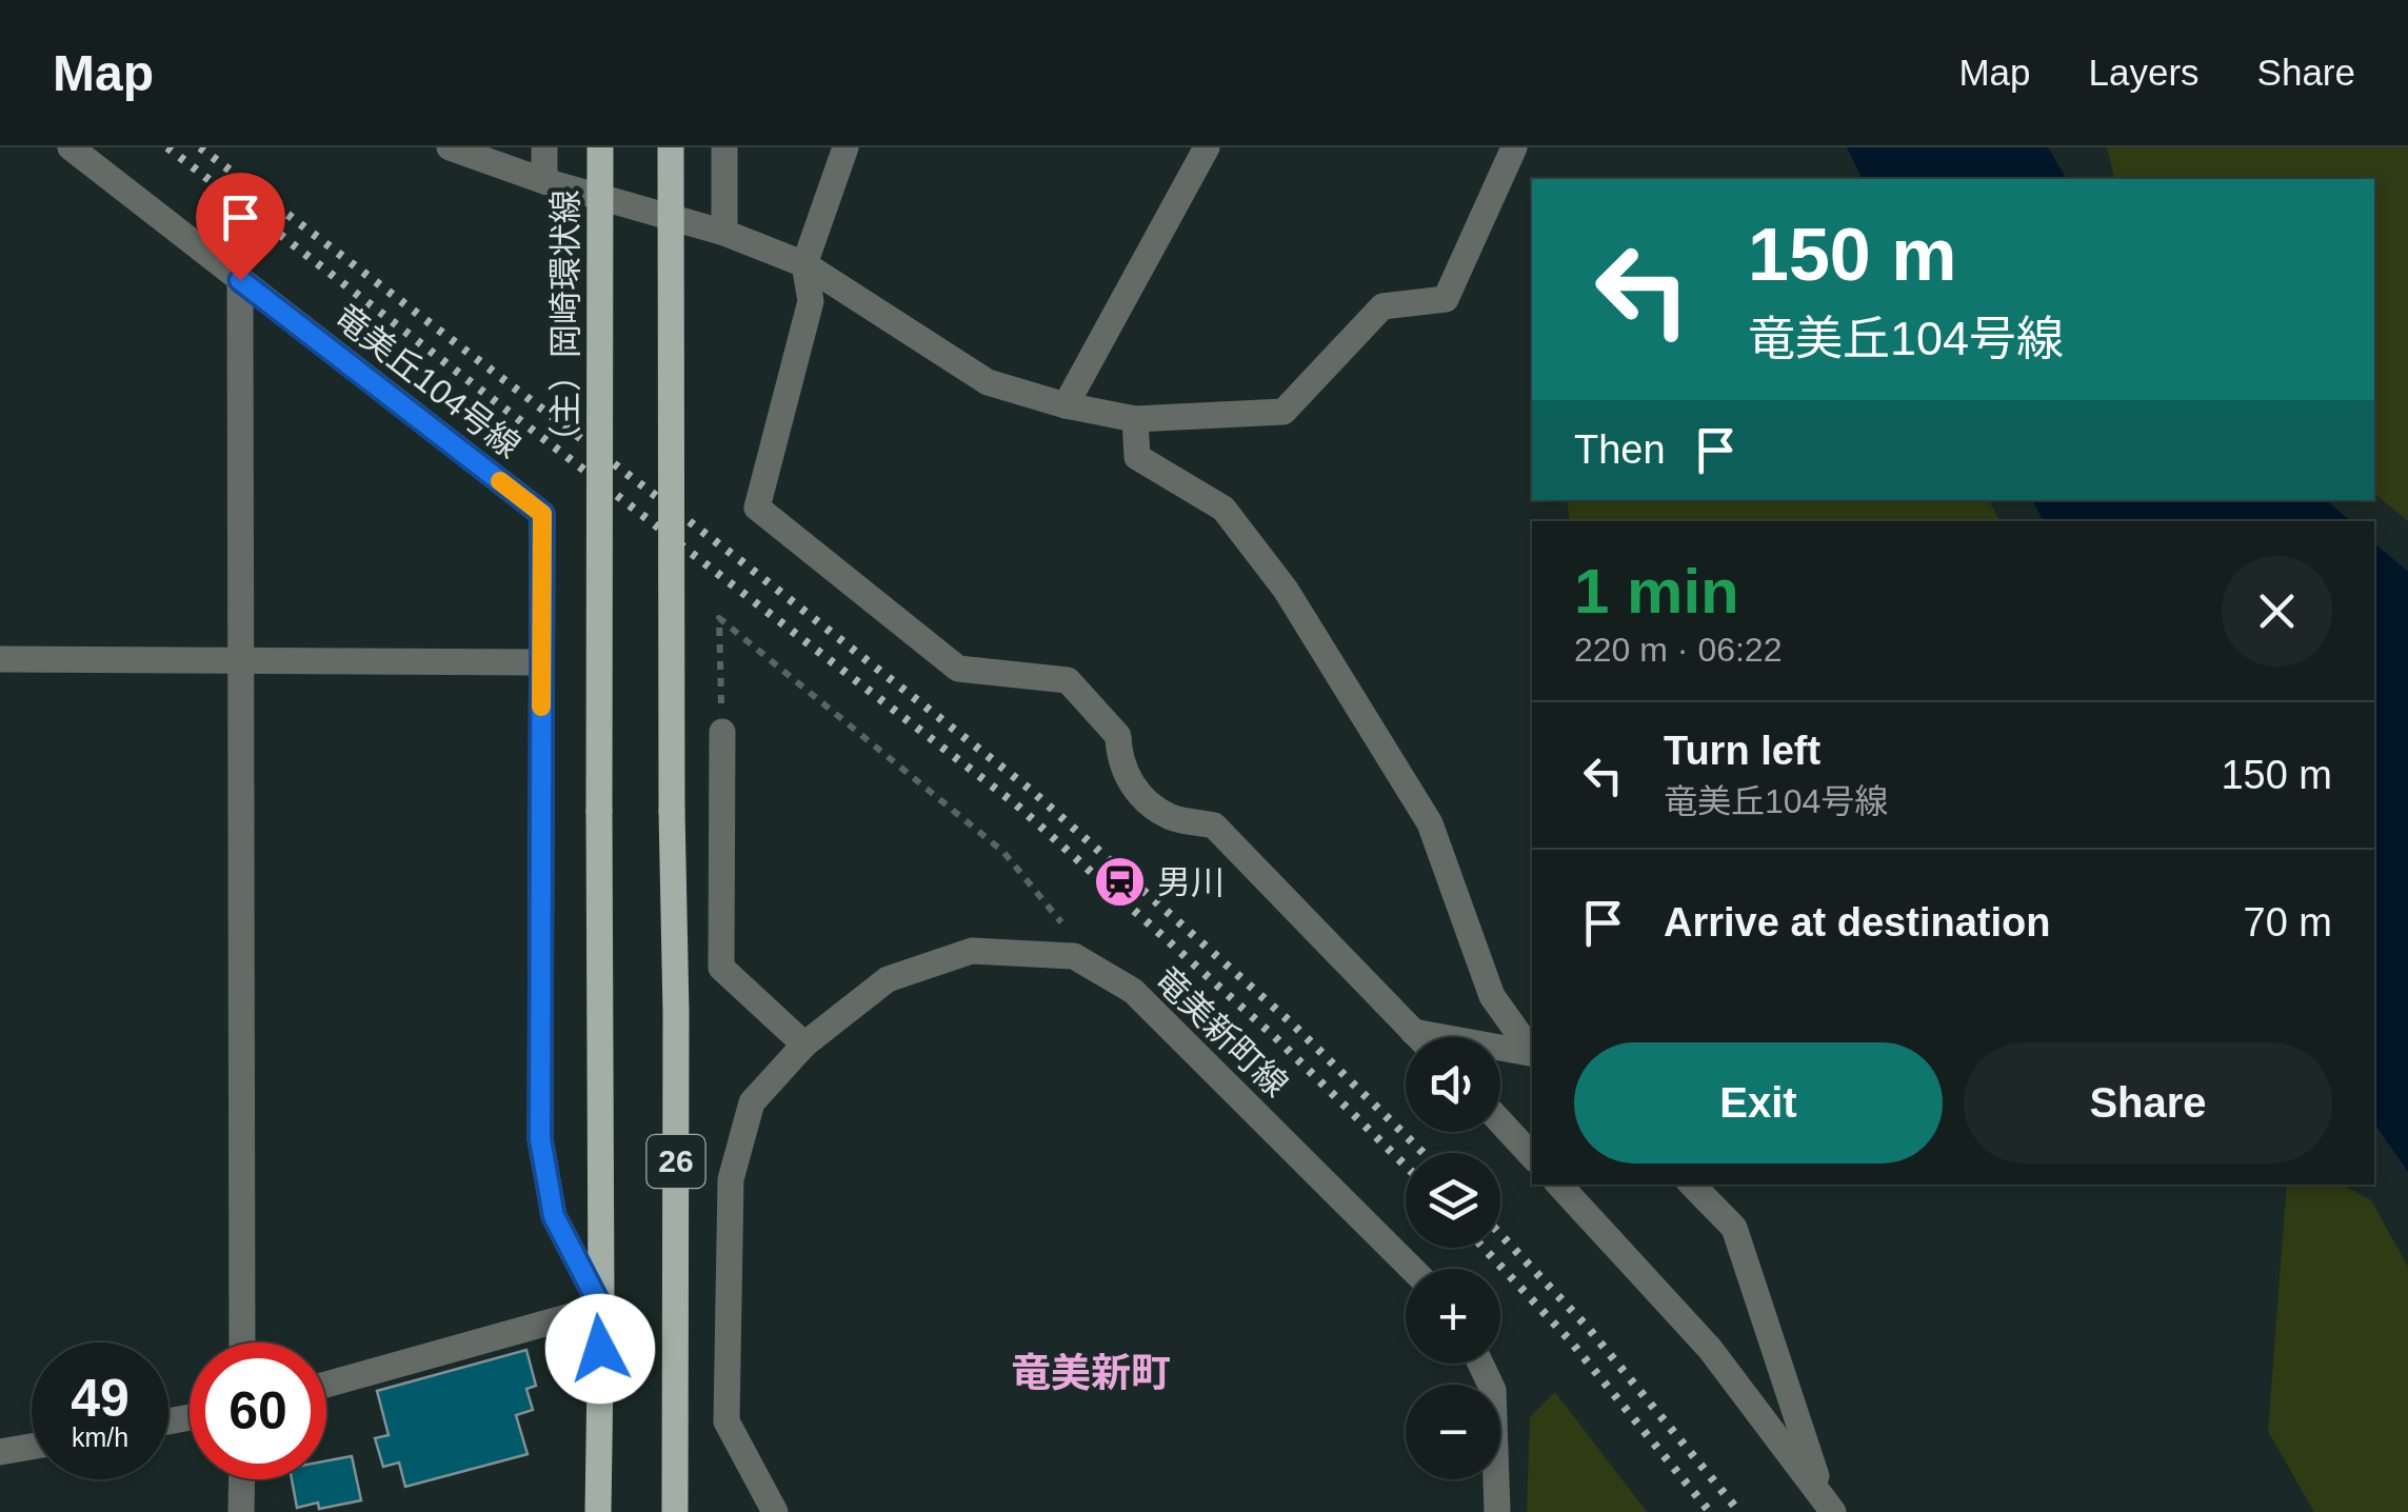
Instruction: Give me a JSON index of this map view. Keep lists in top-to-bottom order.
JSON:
{
  "streets": {
    "main road": ["（主）岡崎環状線", "26"],
    "street": ["竜美丘104号線", "竜美新町線"]
  },
  "districts": ["竜美新町"],
  "places": {
    "station": ["男川"]
  },
  "page": {
    "header": "Map",
    "nav": ["Map", "Layers", "Share"],
    "turn": ["150 m", "竜美丘104号線"],
    "then": "Then",
    "heading": ["1 min", "220 m · 06:22"],
    "list": [
      {
        "name": "Turn left",
        "note": "竜美丘104号線",
        "value": "150 m"
      },
      {
        "name": "Arrive at destination",
        "value": "70 m"
      }
    ],
    "buttons": ["Exit", "Share"],
    "map_buttons": ["+", "−"],
    "speed": "49 km/h",
    "limit": "60"
  }
}
